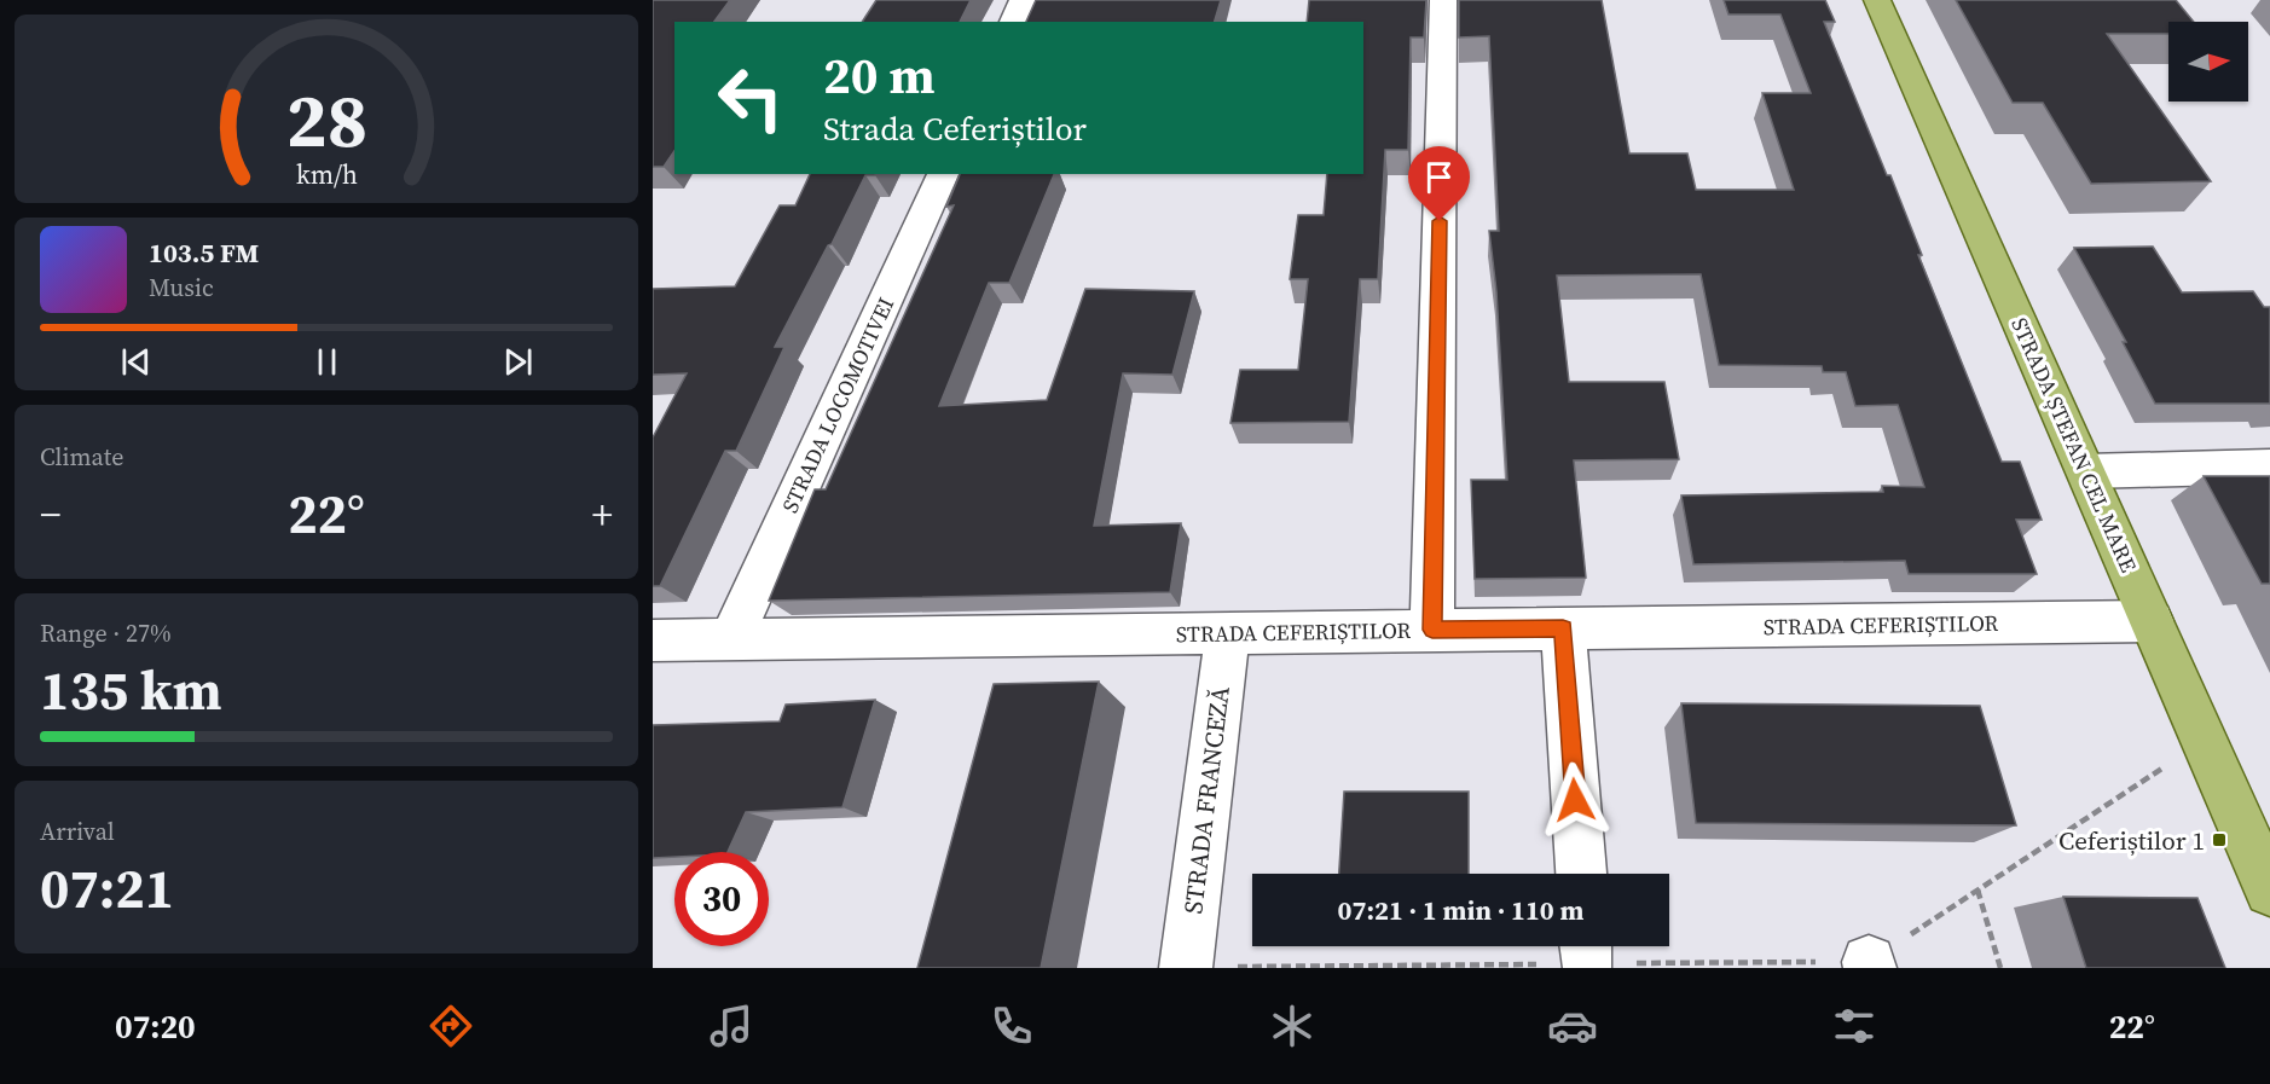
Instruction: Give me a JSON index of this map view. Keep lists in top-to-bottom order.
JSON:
{
  "streets": {
    "main road": ["STRADA ȘTEFAN CEL MARE"],
    "street": ["STRADA LOCOMOTIVEI", "STRADA CEFERIȘTILOR", "STRADA FRANCEZĂ"]
  },
  "crossings": [
    ["STRADA LOCOMOTIVEI", "STRADA CEFERIȘTILOR"],
    ["STRADA ȘTEFAN CEL MARE", "STRADA CEFERIȘTILOR"],
    ["STRADA CEFERIȘTILOR", "STRADA FRANCEZĂ"]
  ],
  "places": {
    "transit": ["Ceferiștilor 1"]
  },
  "north": "right",
  "page": {
    "turn": ["20 m", "Strada Ceferiștilor"],
    "song": ["103.5 FM", "Music"],
    "tile": [
      "Climate",
      ["Range · 27%", "135 km"],
      ["Arrival", "07:21"]
    ],
    "heat": ["−", "22°", "+"],
    "limit": "30",
    "trip": "07:21 · 1 min · 110 m",
    "tabs": ["07:20", "22°"],
    "gauge": ["28", "km/h"]
  }
}
